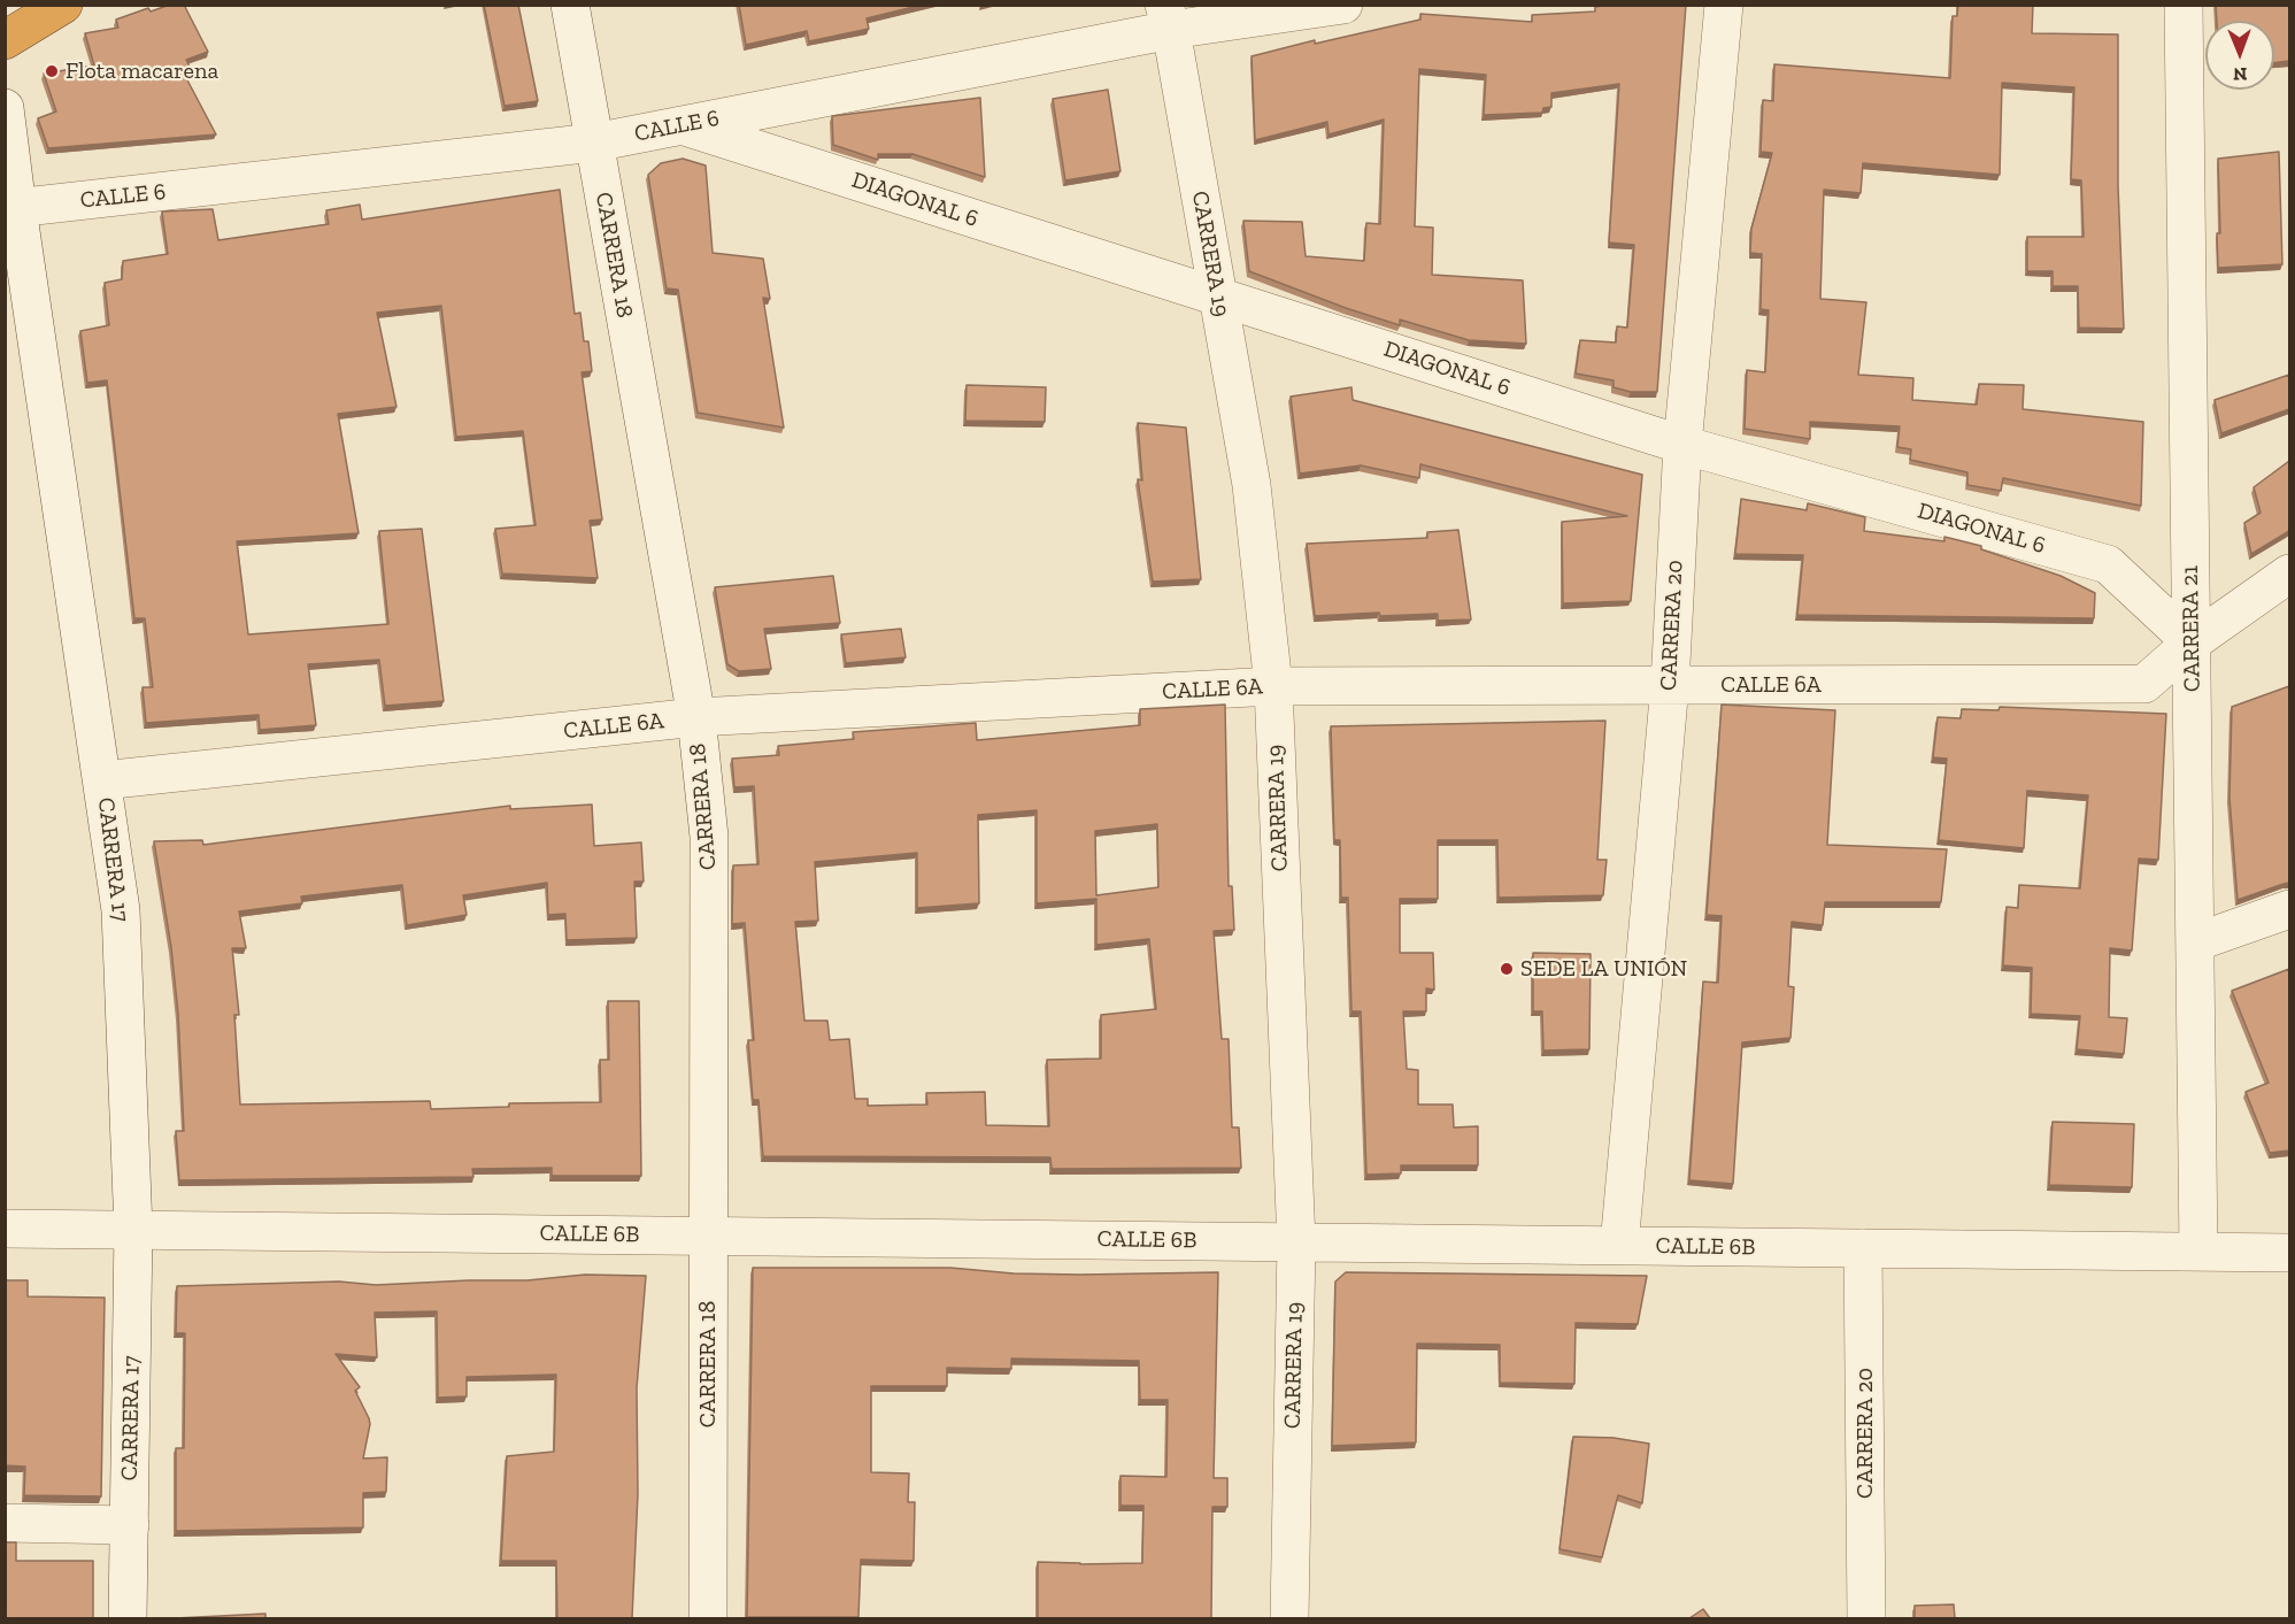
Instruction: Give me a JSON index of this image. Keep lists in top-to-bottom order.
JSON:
{
  "streets": {
    "street": [
      "CALLE 6",
      "DIAGONAL 6",
      "CARRERA 19",
      "CARRERA 18",
      "CARRERA 20",
      "CARRERA 21",
      "CALLE 6A",
      "CARRERA 17",
      "CALLE 6B"
    ]
  },
  "crossings": [
    ["CALLE 6", "DIAGONAL 6"],
    ["CALLE 6", "CARRERA 19"],
    ["CALLE 6", "CARRERA 18"],
    ["CALLE 6", "CARRERA 17"],
    ["DIAGONAL 6", "CARRERA 19"],
    ["DIAGONAL 6", "CARRERA 20"],
    ["DIAGONAL 6", "CARRERA 21"],
    ["DIAGONAL 6", "CALLE 6A"],
    ["CARRERA 19", "CALLE 6A"],
    ["CARRERA 19", "CALLE 6B"],
    ["CARRERA 18", "CALLE 6A"],
    ["CARRERA 18", "CALLE 6B"],
    ["CARRERA 20", "CALLE 6A"],
    ["CARRERA 20", "CALLE 6B"],
    ["CARRERA 21", "CALLE 6A"],
    ["CARRERA 21", "CALLE 6B"],
    ["CALLE 6A", "CARRERA 17"],
    ["CARRERA 17", "CALLE 6B"]
  ],
  "places": ["Flota macarena", "SEDE LA UNIÓN"],
  "north": "bottom"
}
